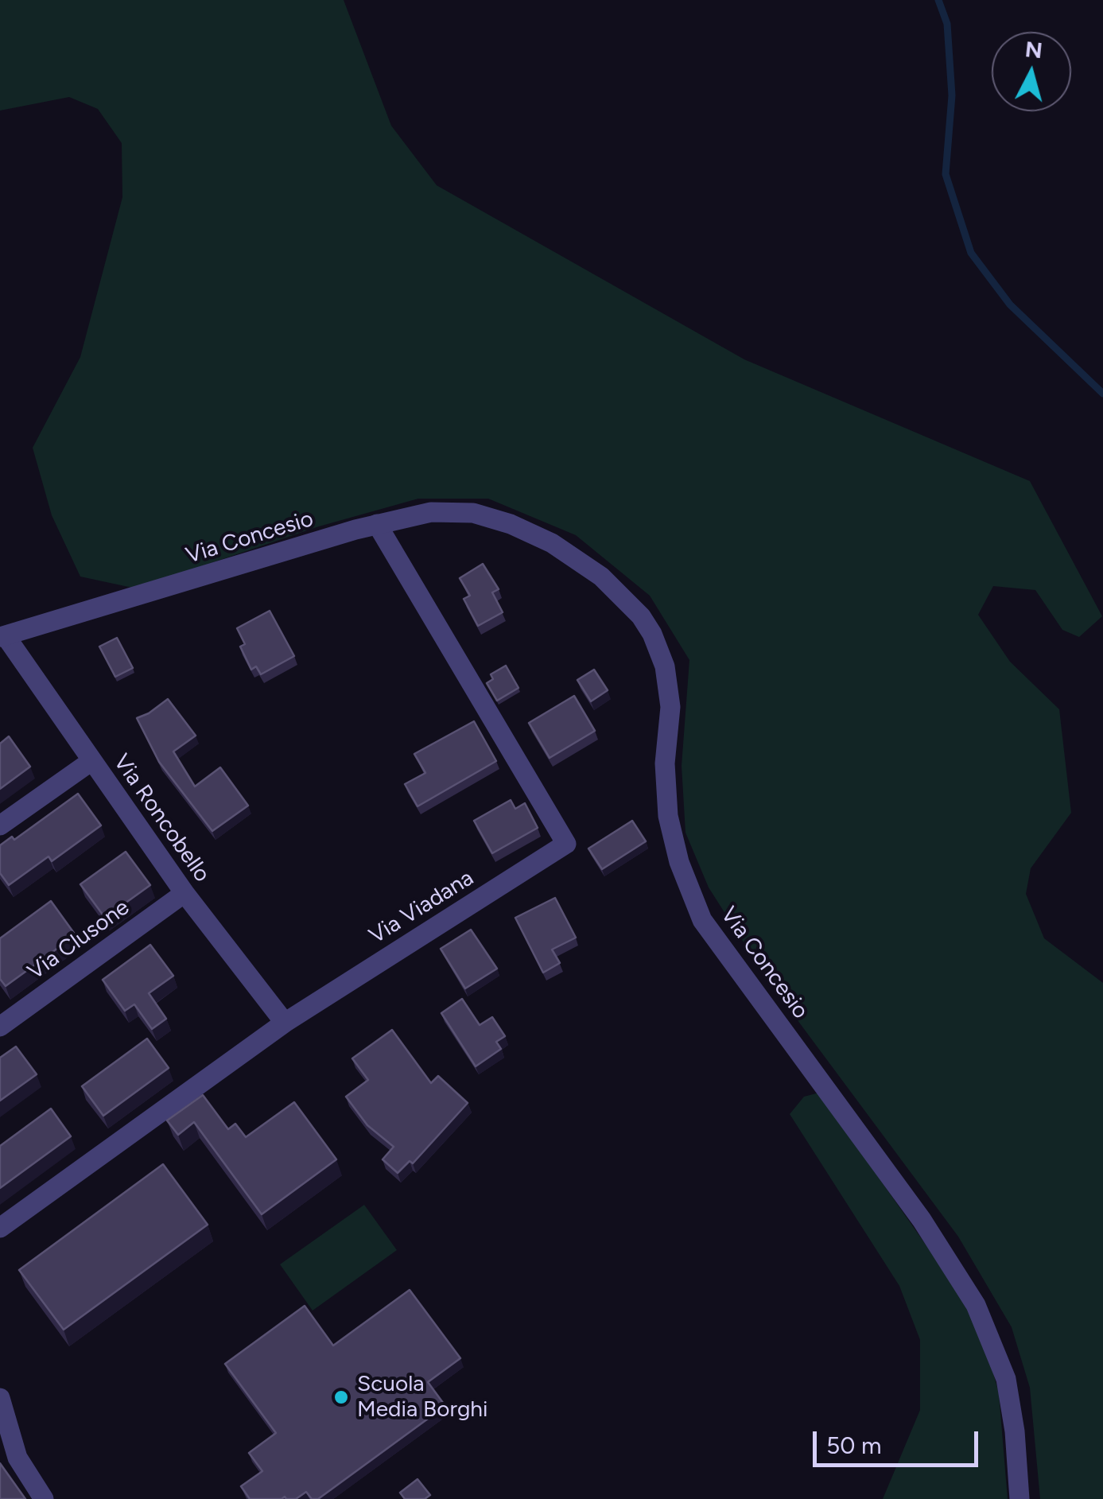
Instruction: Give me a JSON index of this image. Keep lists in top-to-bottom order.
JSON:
{
  "streets": {
    "street": [
      "Via Concesio",
      "Via Roncobello",
      "Via Viadana",
      "Via Clusone"
    ]
  },
  "crossings": [
    ["Via Concesio", "Via Roncobello"],
    ["Via Concesio", "Via Viadana"],
    ["Via Roncobello", "Via Viadana"],
    ["Via Roncobello", "Via Clusone"]
  ],
  "places": ["Scuola Media Borghi"],
  "scale_bar": "50 m",
  "north": "top"
}
